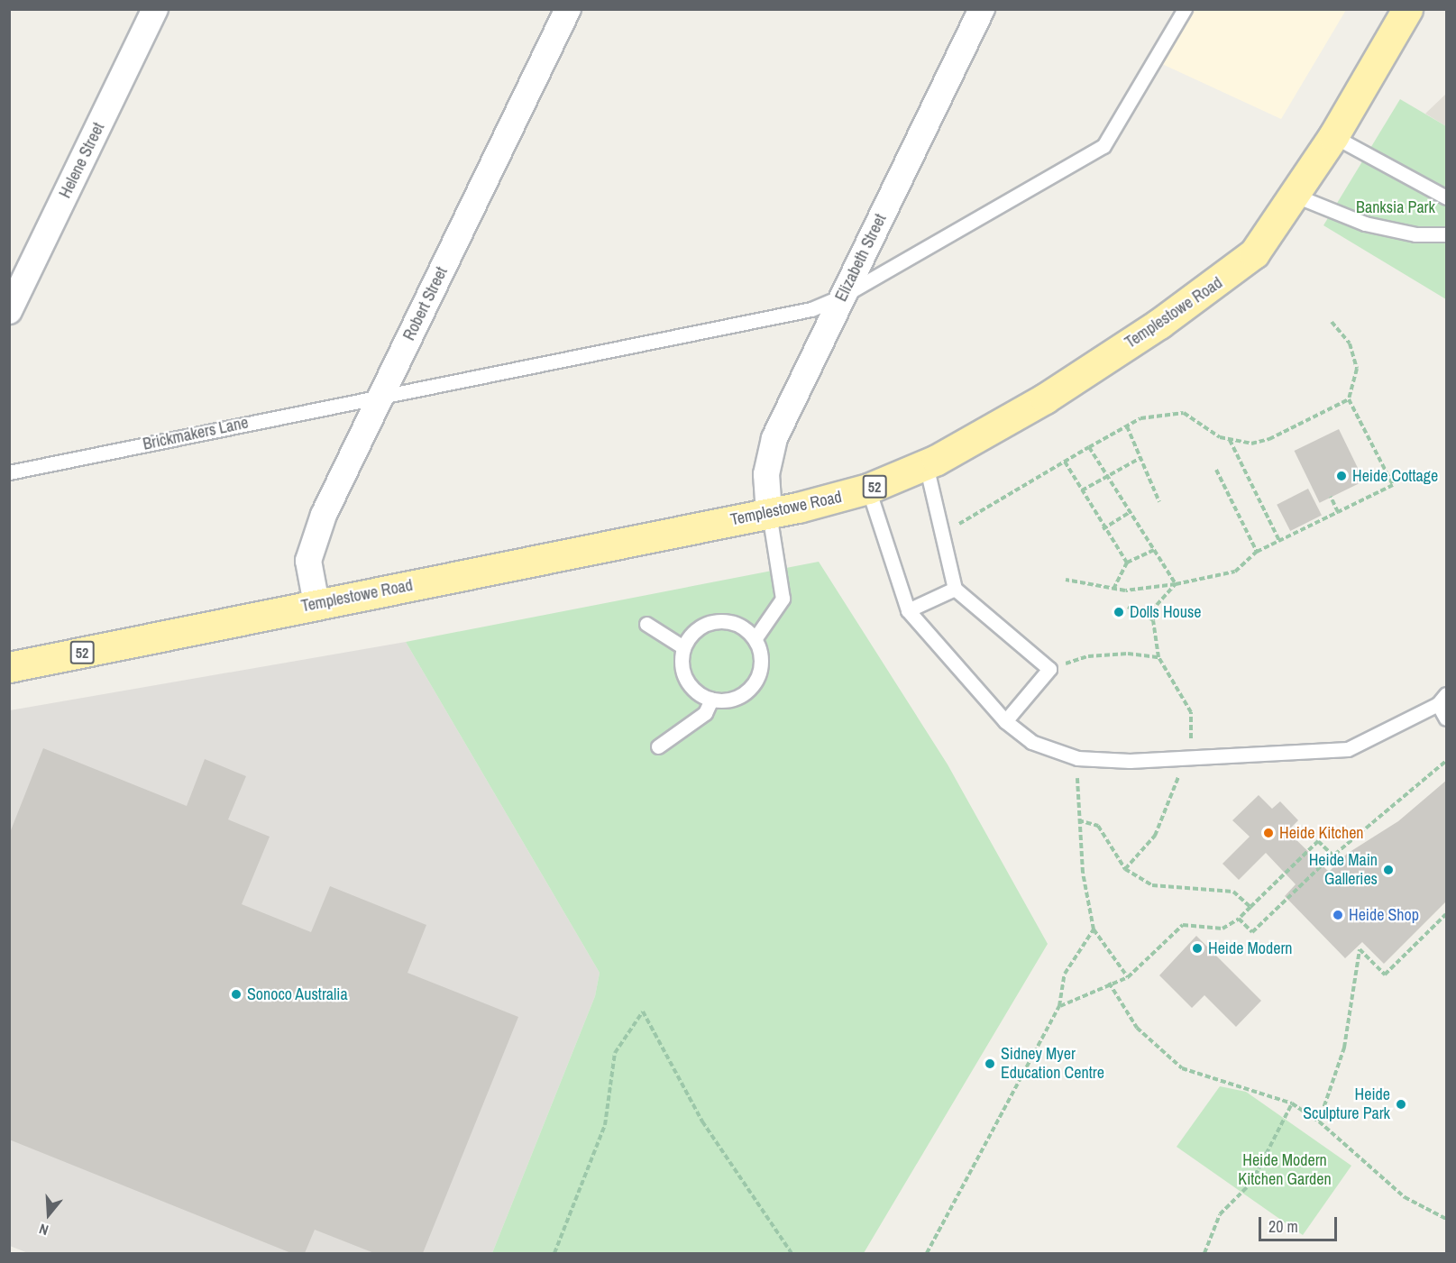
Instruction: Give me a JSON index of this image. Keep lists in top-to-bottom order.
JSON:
{
  "streets": {
    "main road": ["Templestowe Road", "52"],
    "street": ["Helene Street", "Elizabeth Street", "Robert Street"],
    "lane": ["Brickmakers Lane"]
  },
  "crossings": [
    ["Elizabeth Street", "Templestowe Road"],
    ["Elizabeth Street", "Brickmakers Lane"],
    ["Robert Street", "Templestowe Road"],
    ["Robert Street", "Brickmakers Lane"]
  ],
  "parks": ["Banksia Park", "Heide Modern Kitchen Garden"],
  "places": [
    "Heide Cottage",
    "Dolls House",
    "Heide Kitchen",
    "Heide Main Galleries",
    "Heide Shop",
    "Heide Modern",
    "Sonoco Australia",
    "Sidney Myer Education Centre",
    "Heide Sculpture Park"
  ],
  "scale_bar": "20 m",
  "north": "bottom"
}
